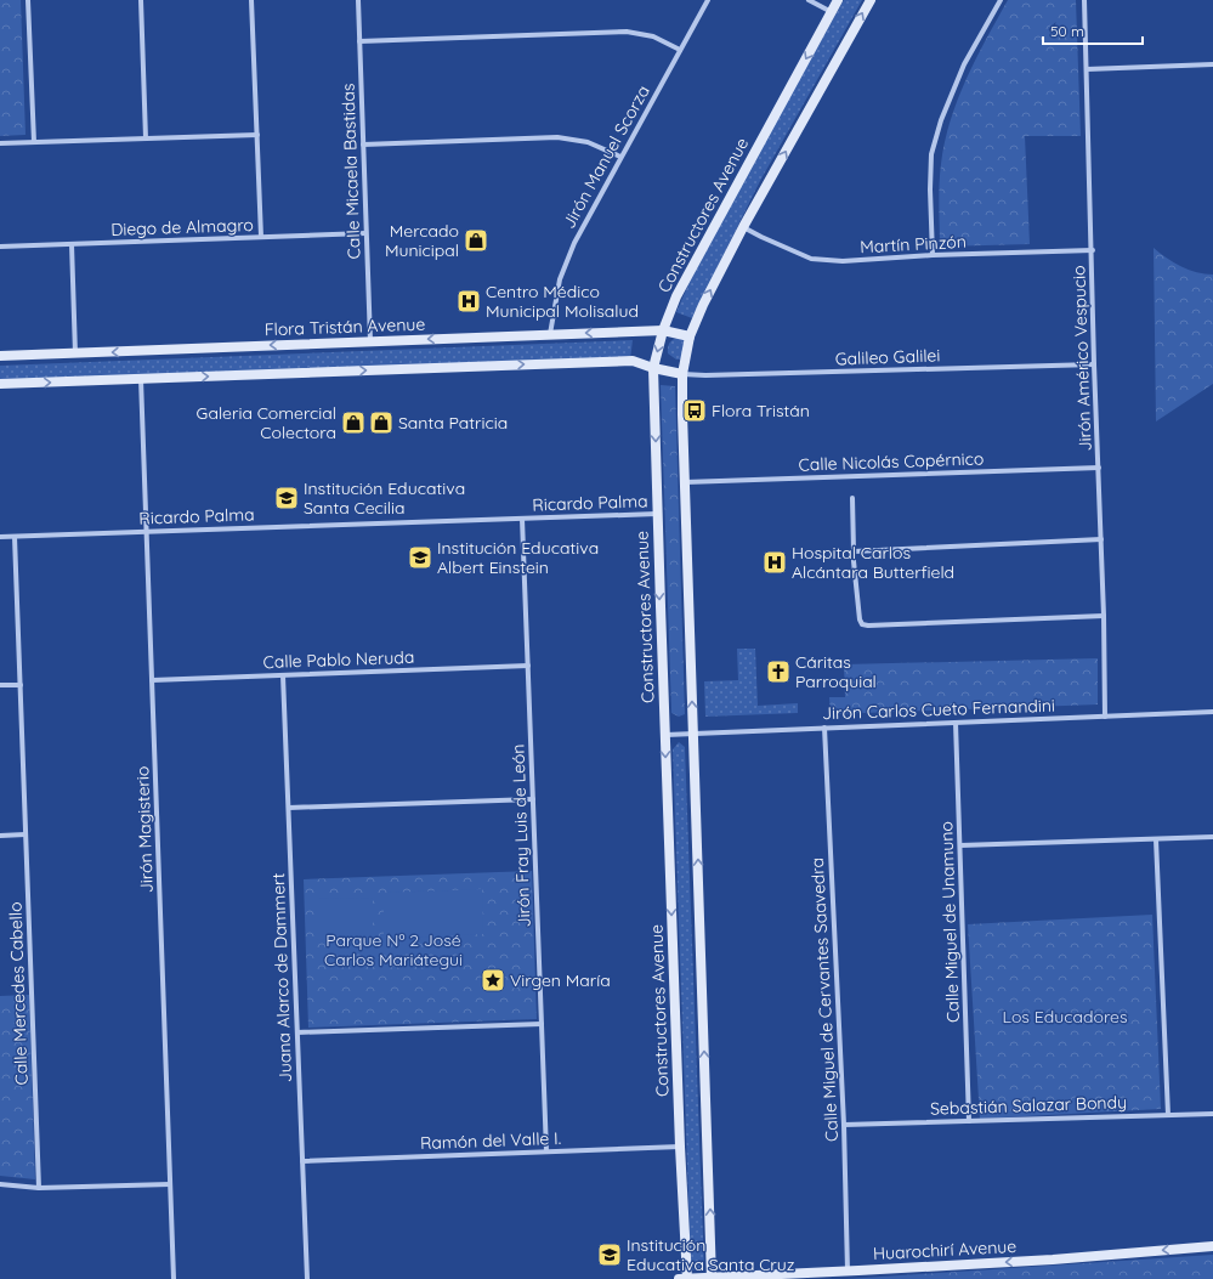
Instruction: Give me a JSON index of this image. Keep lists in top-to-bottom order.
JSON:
{
  "streets": {
    "street": [
      "Jirón Manuel Scorza",
      "Calle Micaela Bastidas",
      "Constructores Avenue",
      "Diego de Almagro",
      "Martín Pinzón",
      "Flora Tristán Avenue",
      "Galileo Galilei",
      "Jirón Américo Vespucio",
      "Calle Nicolás Copérnico",
      "Ricardo Palma",
      "Calle Pablo Neruda",
      "Jirón Carlos Cueto Fernandini",
      "Jirón Magisterio",
      "Jirón Fray Luis de León",
      "Calle Miguel de Unamuno",
      "Juana Alarco de Dammert",
      "Calle Mercedes Cabello",
      "Calle Miguel de Cervantes Saavedra",
      "Sebastián Salazar Bondy",
      "Ramón del Valle I.",
      "Huarochirí Avenue"
    ]
  },
  "crossings": [
    ["Jirón Manuel Scorza", "Flora Tristán Avenue"],
    ["Calle Micaela Bastidas", "Diego de Almagro"],
    ["Calle Micaela Bastidas", "Flora Tristán Avenue"],
    ["Constructores Avenue", "Flora Tristán Avenue"],
    ["Constructores Avenue", "Ricardo Palma"],
    ["Constructores Avenue", "Jirón Carlos Cueto Fernandini"],
    ["Constructores Avenue", "Ramón del Valle I."],
    ["Constructores Avenue", "Huarochirí Avenue"],
    ["Martín Pinzón", "Jirón Américo Vespucio"],
    ["Galileo Galilei", "Jirón Américo Vespucio"],
    ["Jirón Américo Vespucio", "Calle Nicolás Copérnico"],
    ["Jirón Américo Vespucio", "Jirón Carlos Cueto Fernandini"],
    ["Ricardo Palma", "Jirón Magisterio"],
    ["Ricardo Palma", "Jirón Fray Luis de León"],
    ["Ricardo Palma", "Calle Mercedes Cabello"],
    ["Calle Pablo Neruda", "Jirón Magisterio"],
    ["Calle Pablo Neruda", "Jirón Fray Luis de León"],
    ["Calle Pablo Neruda", "Juana Alarco de Dammert"],
    ["Jirón Carlos Cueto Fernandini", "Calle Miguel de Unamuno"],
    ["Jirón Carlos Cueto Fernandini", "Calle Miguel de Cervantes Saavedra"],
    ["Jirón Fray Luis de León", "Ramón del Valle I."],
    ["Calle Miguel de Unamuno", "Sebastián Salazar Bondy"],
    ["Juana Alarco de Dammert", "Ramón del Valle I."],
    ["Calle Miguel de Cervantes Saavedra", "Sebastián Salazar Bondy"],
    ["Calle Miguel de Cervantes Saavedra", "Huarochirí Avenue"]
  ],
  "one_way": ["Huarochirí Avenue"],
  "parks": ["Parque Nº 2 José Carlos Mariátegui", "Los Educadores"],
  "places": {
    "shop": ["Mercado Municipal", "Galeria Comercial Colectora", "Santa Patricia"],
    "hospital": ["Centro Médico Municipal Molisalud", "Hospital Carlos Alcántara Butterfield"],
    "bus stop": ["Flora Tristán"],
    "school or university": ["Institución Educativa Santa Cecilia", "Institución Educativa Albert Einstein", "Institución Educativa Santa Cruz"],
    "church": ["Cáritas Parroquial"],
    "place": ["Virgen María"]
  },
  "scale_bar": "50 m"
}
